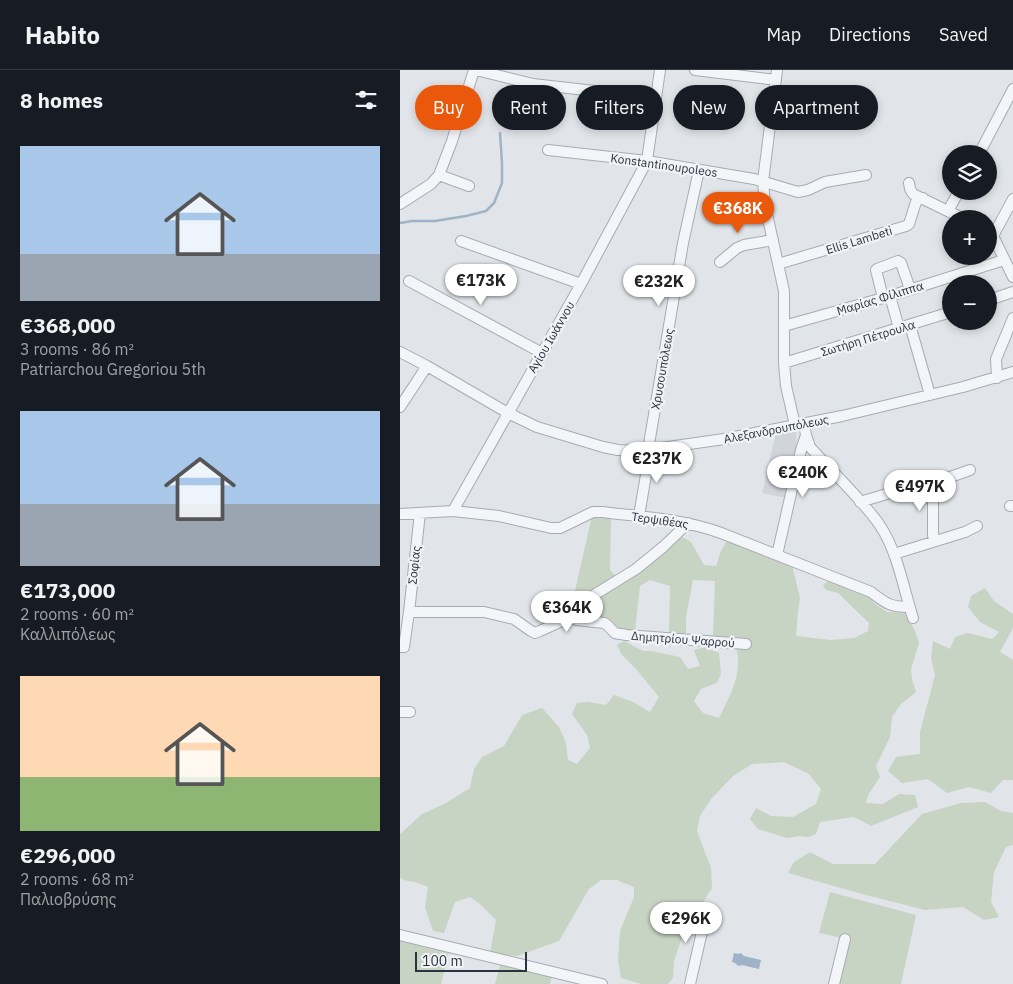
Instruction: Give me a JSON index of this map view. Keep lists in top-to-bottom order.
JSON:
{
  "streets": {
    "street": [
      "Konstantinoupoleos",
      "Ellis Lambeti",
      "Μαρίας Φίλιππα",
      "Αγίου Ιωάννου",
      "Σωτήρη Πέτρουλα",
      "Χρυσουπόλεως",
      "Αλεξανδρουπόλεως",
      "Τερψιθέας",
      "Σοφίας",
      "Δημητρίου Ψαρρού"
    ]
  },
  "crossings": [
    ["Konstantinoupoleos", "Αγίου Ιωάννου"],
    ["Konstantinoupoleos", "Χρυσουπόλεως"],
    ["Αγίου Ιωάννου", "Αλεξανδρουπόλεως"],
    ["Αγίου Ιωάννου", "Τερψιθέας"],
    ["Χρυσουπόλεως", "Αλεξανδρουπόλεως"],
    ["Χρυσουπόλεως", "Τερψιθέας"],
    ["Τερψιθέας", "Σοφίας"]
  ],
  "scale_bar": "100 m",
  "page": {
    "header": "Habito",
    "nav": ["Map", "Directions", "Saved"],
    "heading": "8 homes",
    "chip": [
      "Buy",
      "Rent",
      "Filters",
      "New",
      "Apartment"
    ],
    "list": [
      {
        "name": "€368,000",
        "note": "3 rooms · 86 m² · Patriarchou Gregoriou 5th"
      },
      {
        "name": "€173,000",
        "note": "2 rooms · 60 m² · Καλλιπόλεως"
      },
      {
        "name": "€296,000",
        "note": "2 rooms · 68 m² · Παλιοβρύσης"
      }
    ],
    "map_buttons": ["+", "−"],
    "price": [
      "€368K",
      "€173K",
      "€232K",
      "€237K",
      "€240K",
      "€497K",
      "€364K",
      "€296K"
    ],
    "scale": "100 m"
  }
}
